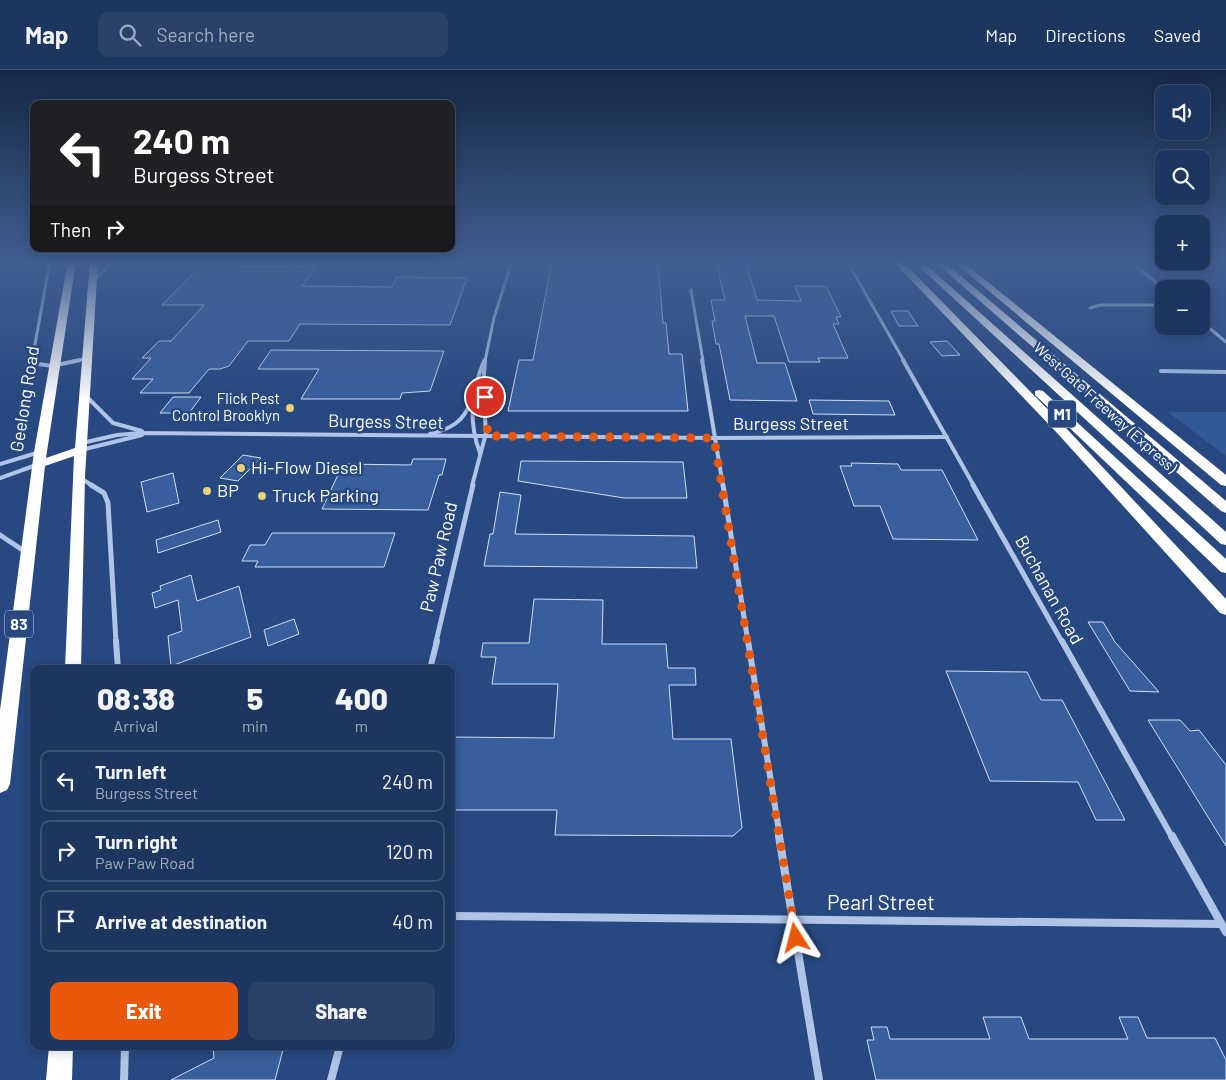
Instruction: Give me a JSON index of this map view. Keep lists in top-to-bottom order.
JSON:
{
  "streets": {
    "highway": [
      "Geelong Road",
      "West Gate Freeway (Express)",
      "M1",
      "83"
    ],
    "street": [
      "Burgess Street",
      "Paw Paw Road",
      "Buchanan Road",
      "Pearl Street"
    ]
  },
  "crossings": [
    ["Burgess Street", "Paw Paw Road"],
    ["Burgess Street", "Buchanan Road"],
    ["Buchanan Road", "Pearl Street"]
  ],
  "places": [
    "Flick Pest Control Brooklyn",
    "Hi-Flow Diesel",
    "BP",
    "Truck Parking"
  ],
  "page": {
    "header": "Map",
    "search": "Search here",
    "nav": ["Map", "Directions", "Saved"],
    "map_buttons": ["+", "−"],
    "turn": ["240 m", "Burgess Street"],
    "then": "Then",
    "eta": [
      "08:38",
      "Arrival",
      "5",
      "min",
      "400",
      "m"
    ],
    "list": [
      {
        "name": "Turn left",
        "note": "Burgess Street",
        "value": "240 m"
      },
      {
        "name": "Turn right",
        "note": "Paw Paw Road",
        "value": "120 m"
      },
      {
        "name": "Arrive at destination",
        "value": "40 m"
      }
    ],
    "buttons": ["Exit", "Share"]
  }
}
